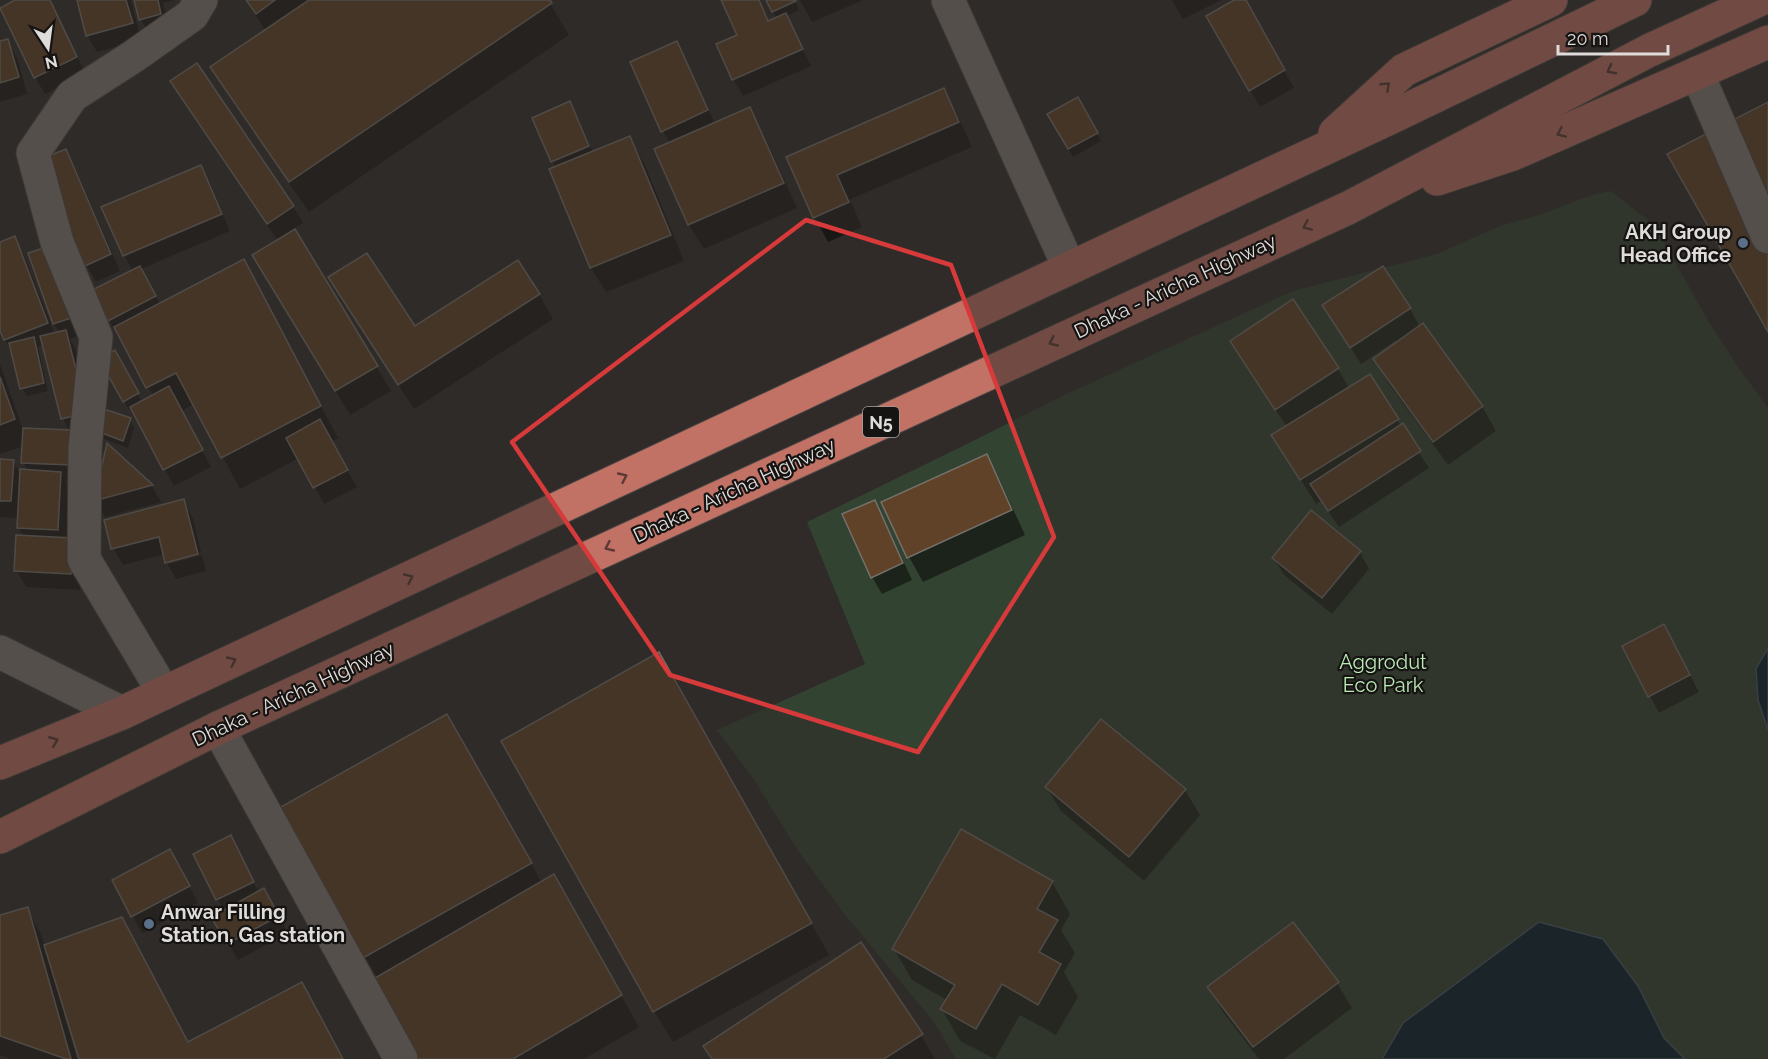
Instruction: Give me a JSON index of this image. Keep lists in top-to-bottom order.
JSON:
{
  "streets": {
    "highway": ["Dhaka - Aricha Highway", "N5"]
  },
  "parks": ["Aggrodut Eco Park"],
  "places": ["AKH Group Head Office", "Anwar Filling Station, Gas station"],
  "scale_bar": "20 m",
  "north": "bottom"
}
